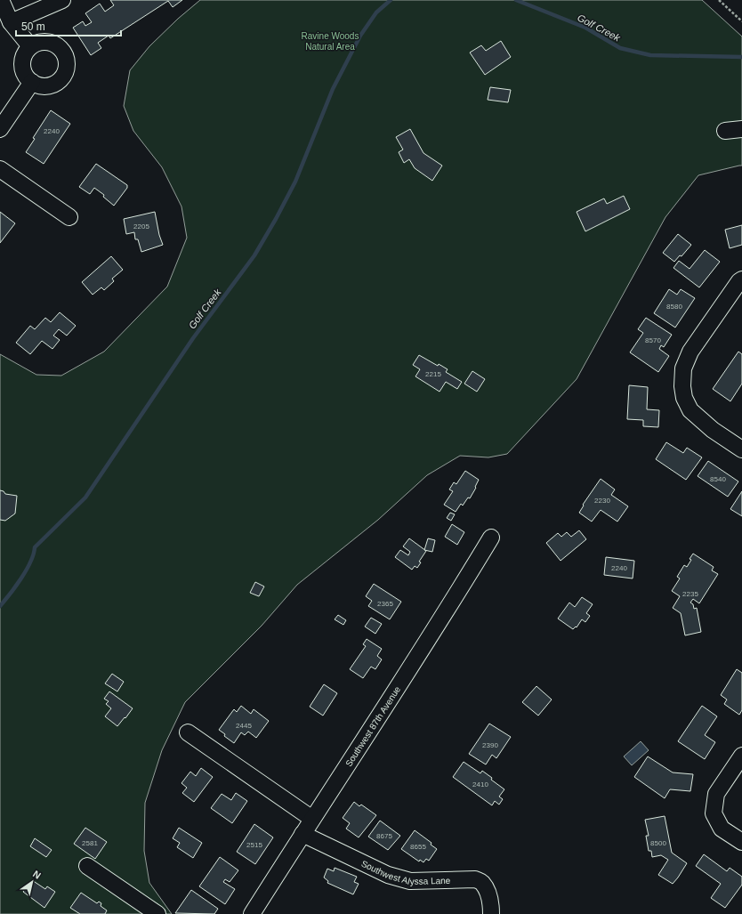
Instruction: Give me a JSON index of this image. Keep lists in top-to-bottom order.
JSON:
{
  "streets": {
    "street": ["Southwest 87th Avenue", "Southwest Alyssa Lane"]
  },
  "crossings": [
    ["Southwest 87th Avenue", "Southwest Alyssa Lane"]
  ],
  "water": ["Golf Creek"],
  "parks": ["Ravine Woods Natural Area"],
  "house_numbers": [
    "2240",
    "2205",
    "8580",
    "8570",
    "2215",
    "8540",
    "2230",
    "2240",
    "2235",
    "2365",
    "2445",
    "2390",
    "2410",
    "8675",
    "2581",
    "8500",
    "2515",
    "8655"
  ],
  "scale_bar": "50 m",
  "north": "top right"
}
